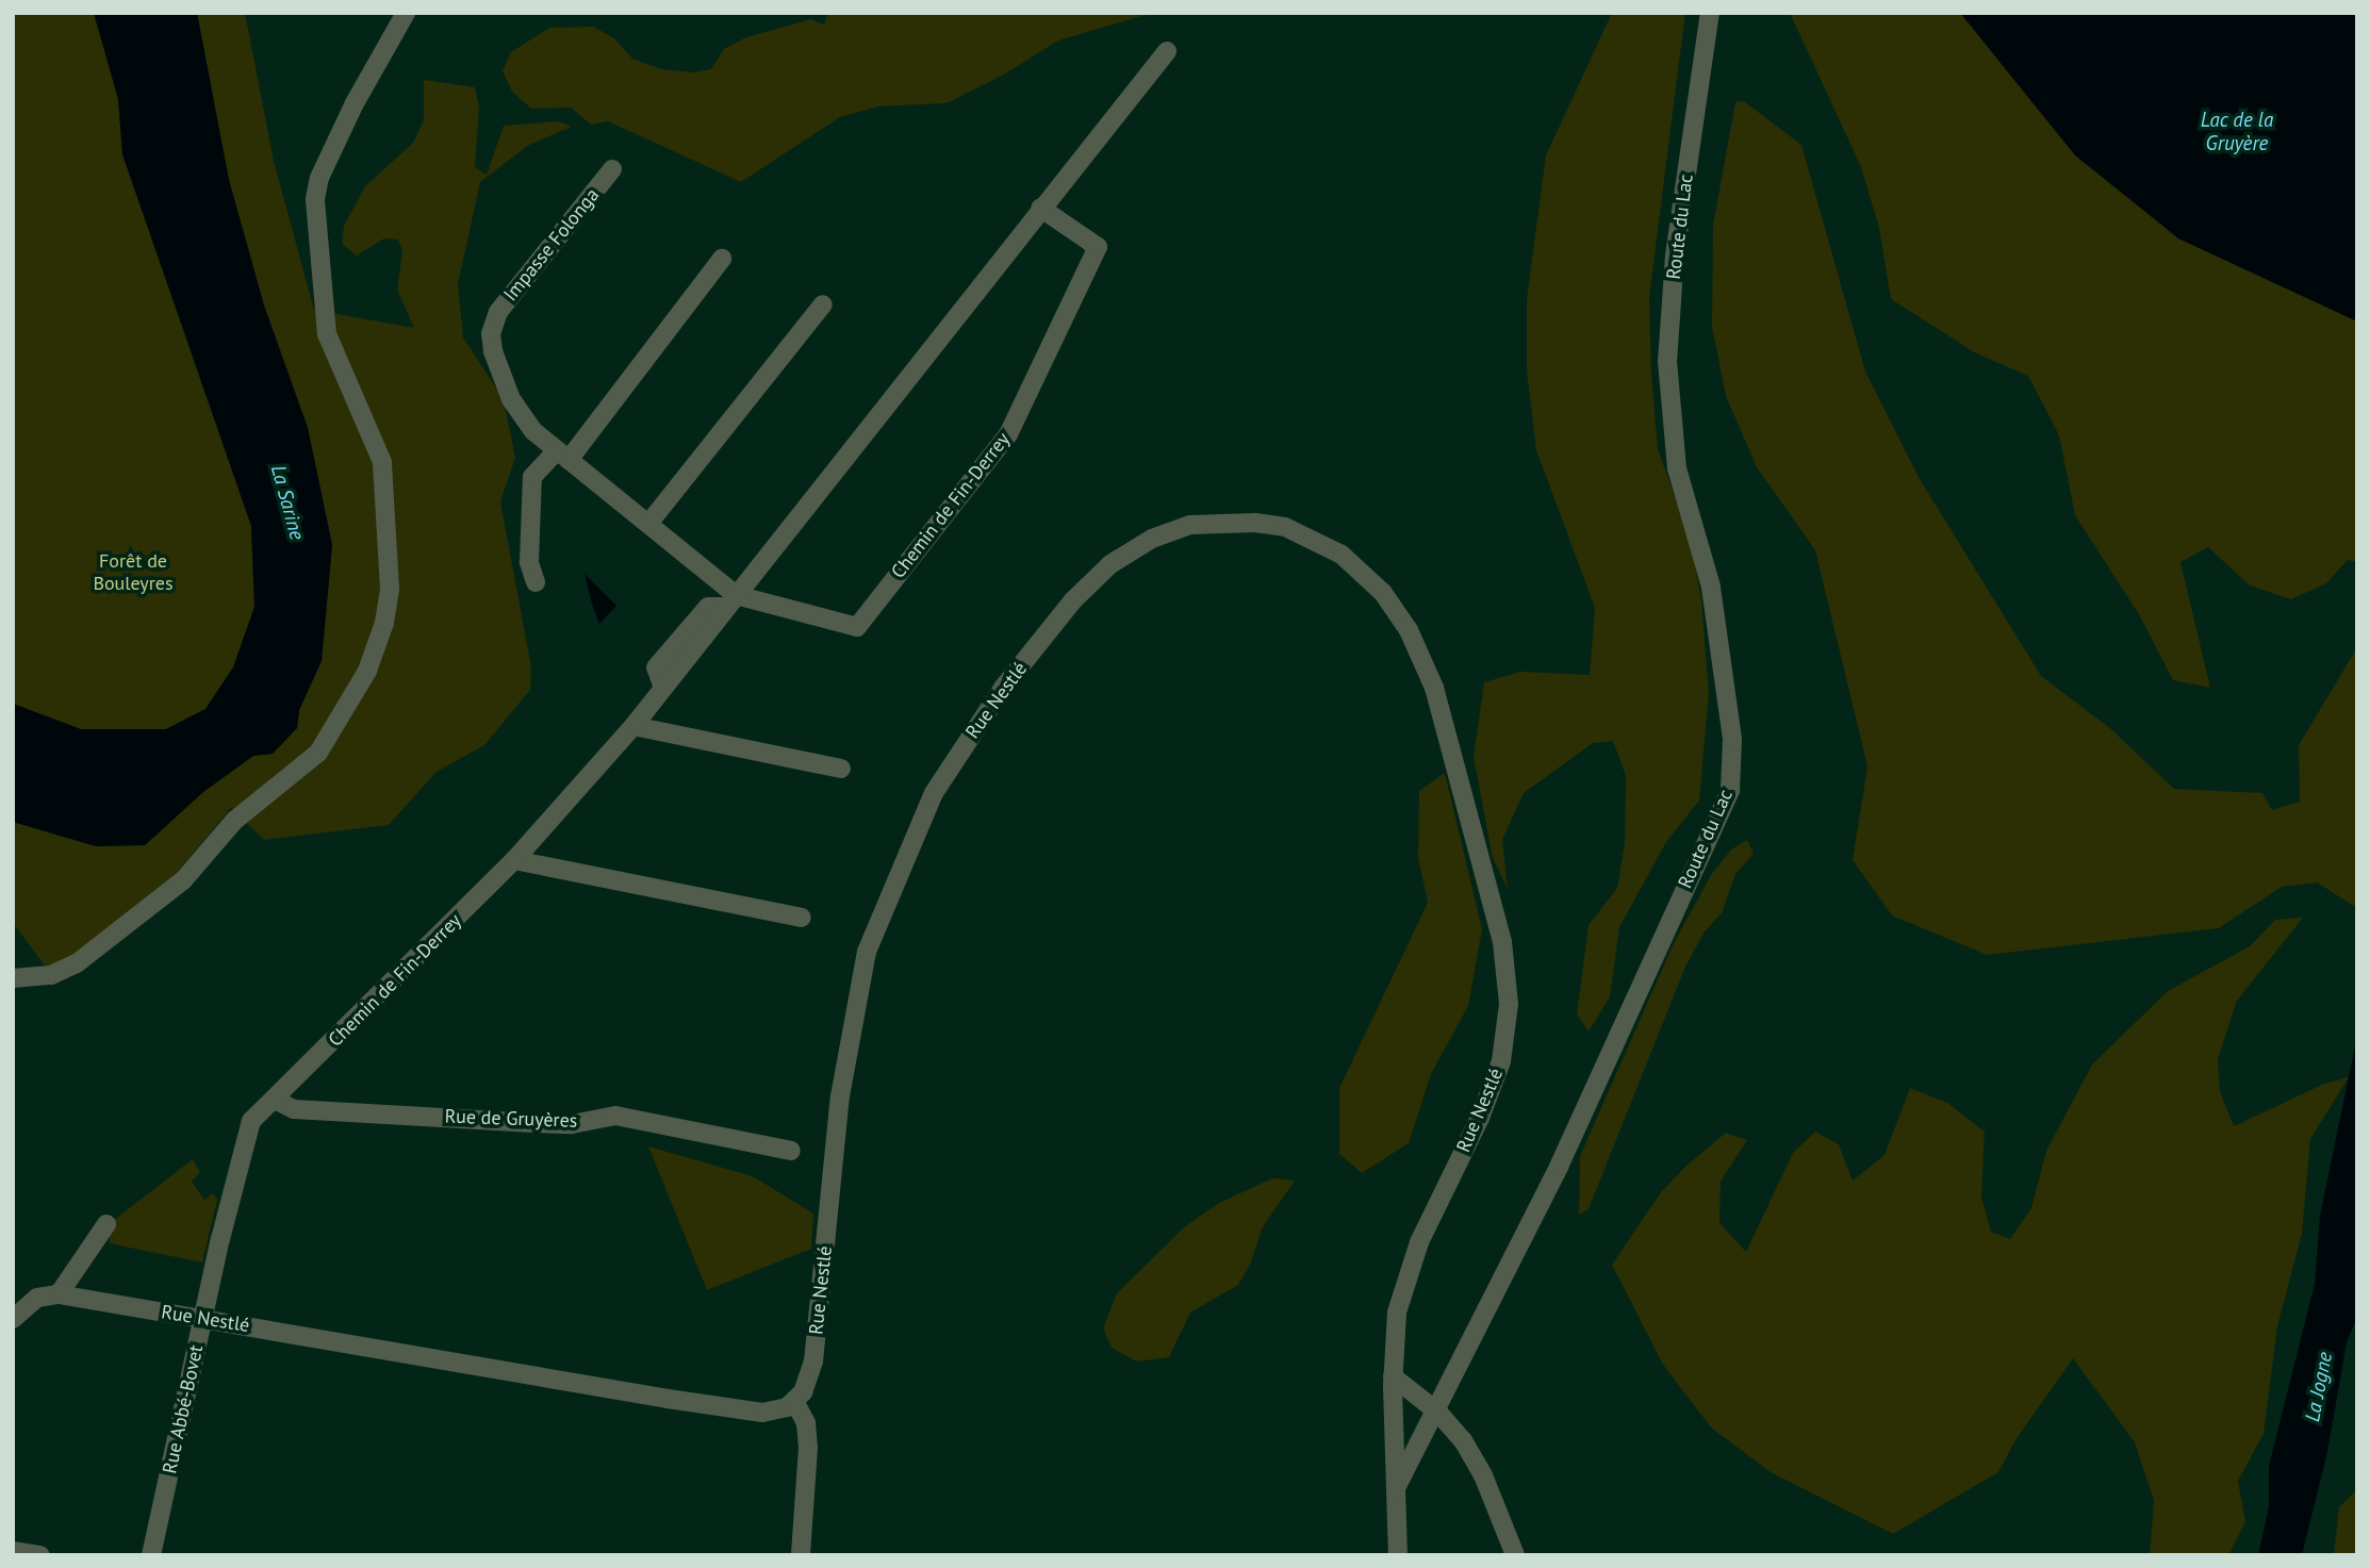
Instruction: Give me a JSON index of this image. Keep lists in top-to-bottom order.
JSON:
{
  "streets": {
    "street": [
      "Route du Lac",
      "Impasse Folonga",
      "Chemin de Fin-Derrey",
      "Rue Nestlé",
      "Rue de Gruyères",
      "Rue Abbé-Bovet"
    ]
  },
  "crossings": [
    ["Route du Lac", "Rue Nestlé"],
    ["Impasse Folonga", "Chemin de Fin-Derrey"],
    ["Chemin de Fin-Derrey", "Rue de Gruyères"],
    ["Chemin de Fin-Derrey", "Rue Abbé-Bovet"],
    ["Rue Nestlé", "Rue Abbé-Bovet"],
    ["Rue de Gruyères", "Rue Abbé-Bovet"]
  ],
  "water": ["Lac de la Gruyère", "La Sarine", "La Jogne"],
  "parks": ["Forêt de Bouleyres"]
}
